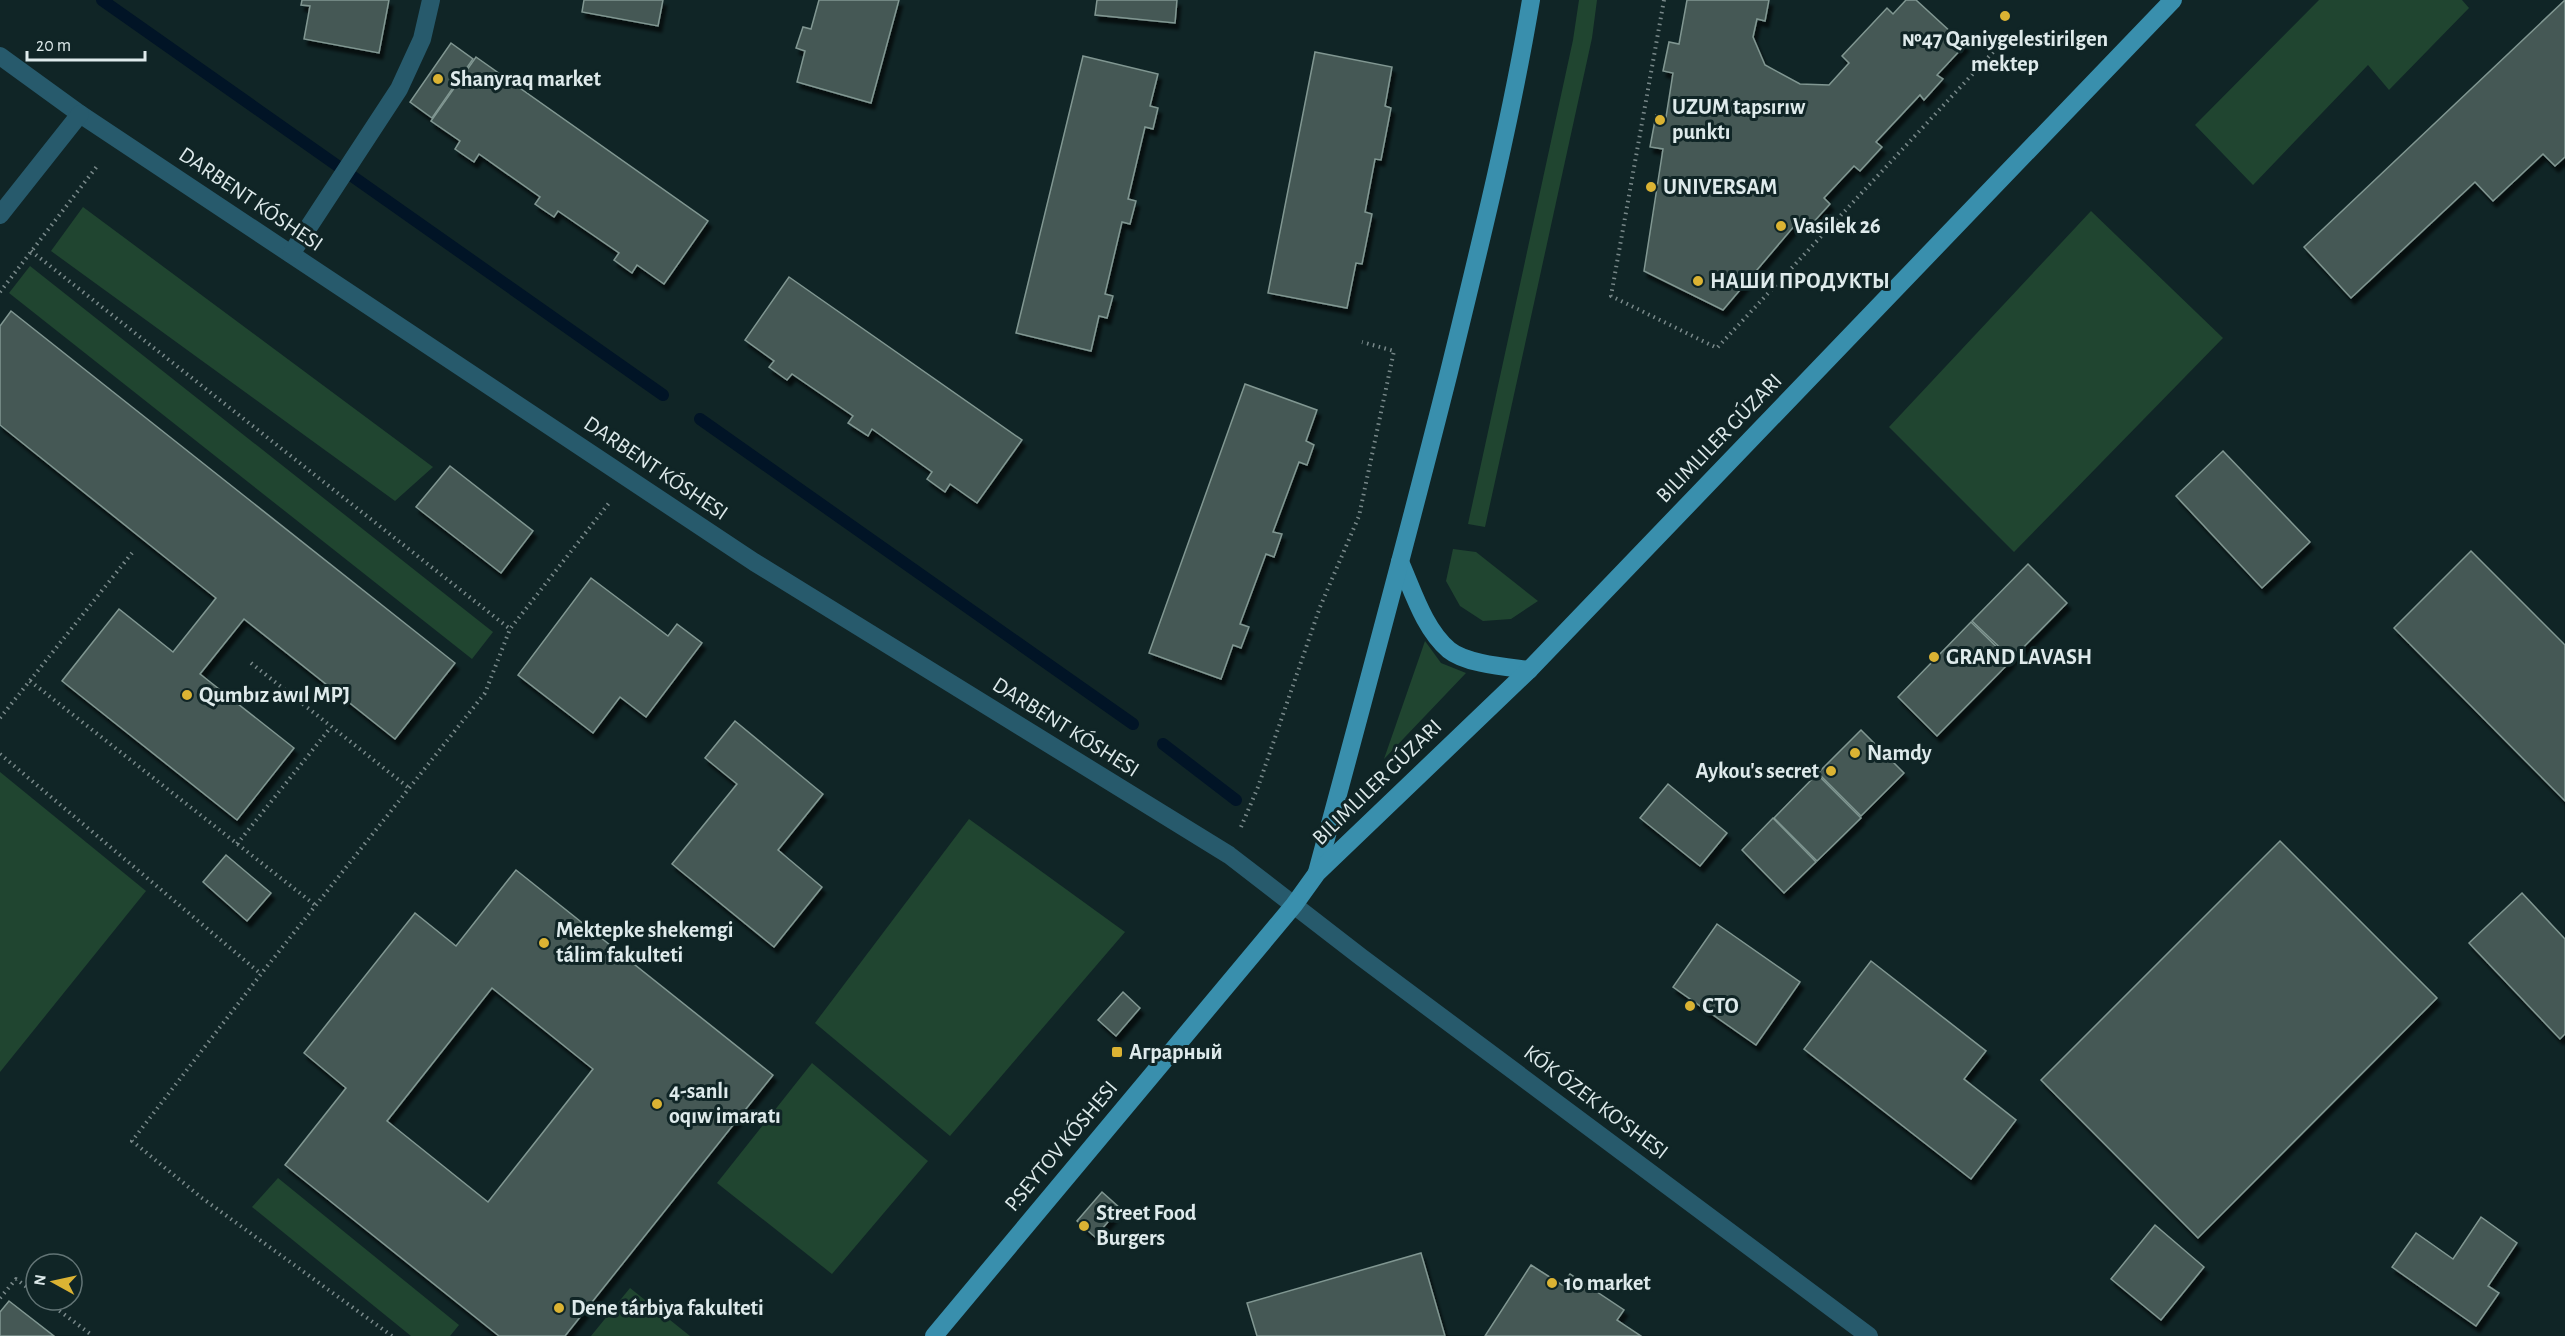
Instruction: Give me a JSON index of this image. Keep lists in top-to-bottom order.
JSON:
{
  "streets": {
    "main road": ["P.SEYTOV KÓSHESI"],
    "street": ["DARBENT KÓSHESI", "KÓK ÓZEK KO'SHESI"]
  },
  "crossings": [
    ["DARBENT KÓSHESI", "KÓK ÓZEK KO'SHESI"],
    ["DARBENT KÓSHESI", "P.SEYTOV KÓSHESI"],
    ["KÓK ÓZEK KO'SHESI", "P.SEYTOV KÓSHESI"]
  ],
  "places": {
    "other": [
      "№47 Qaniygelestirilgen mektep",
      "Shanyraq market",
      "UZUM tapsırıw punktı",
      "UNIVERSAM",
      "Vasilek 26",
      "НАШИ ПРОДУКТЫ",
      "GRAND LAVASH",
      "Qumbız awıl MPJ",
      "Namdy",
      "Aykou's secret",
      "Mektepke shekemgi tálim fakulteti",
      "СТО",
      "4-sanlı oqıw imaratı",
      "Street Food Burgers",
      "10 market",
      "Dene tárbiya fakulteti"
    ],
    "transit": ["Аграрный"]
  },
  "scale_bar": "20 m",
  "north": "left"
}
